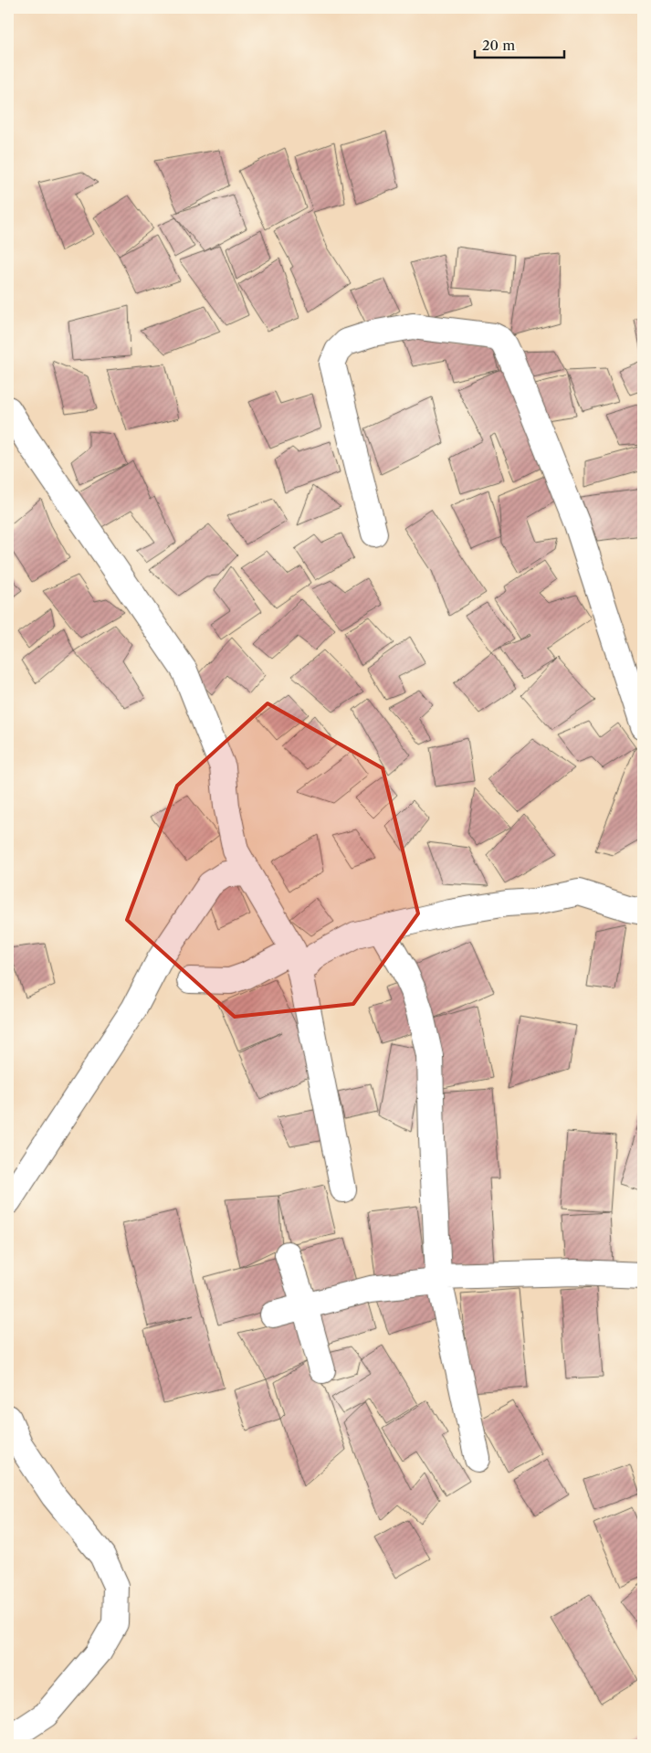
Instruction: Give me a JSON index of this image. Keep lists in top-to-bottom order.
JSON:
{
  "scale_bar": "20 m"
}
